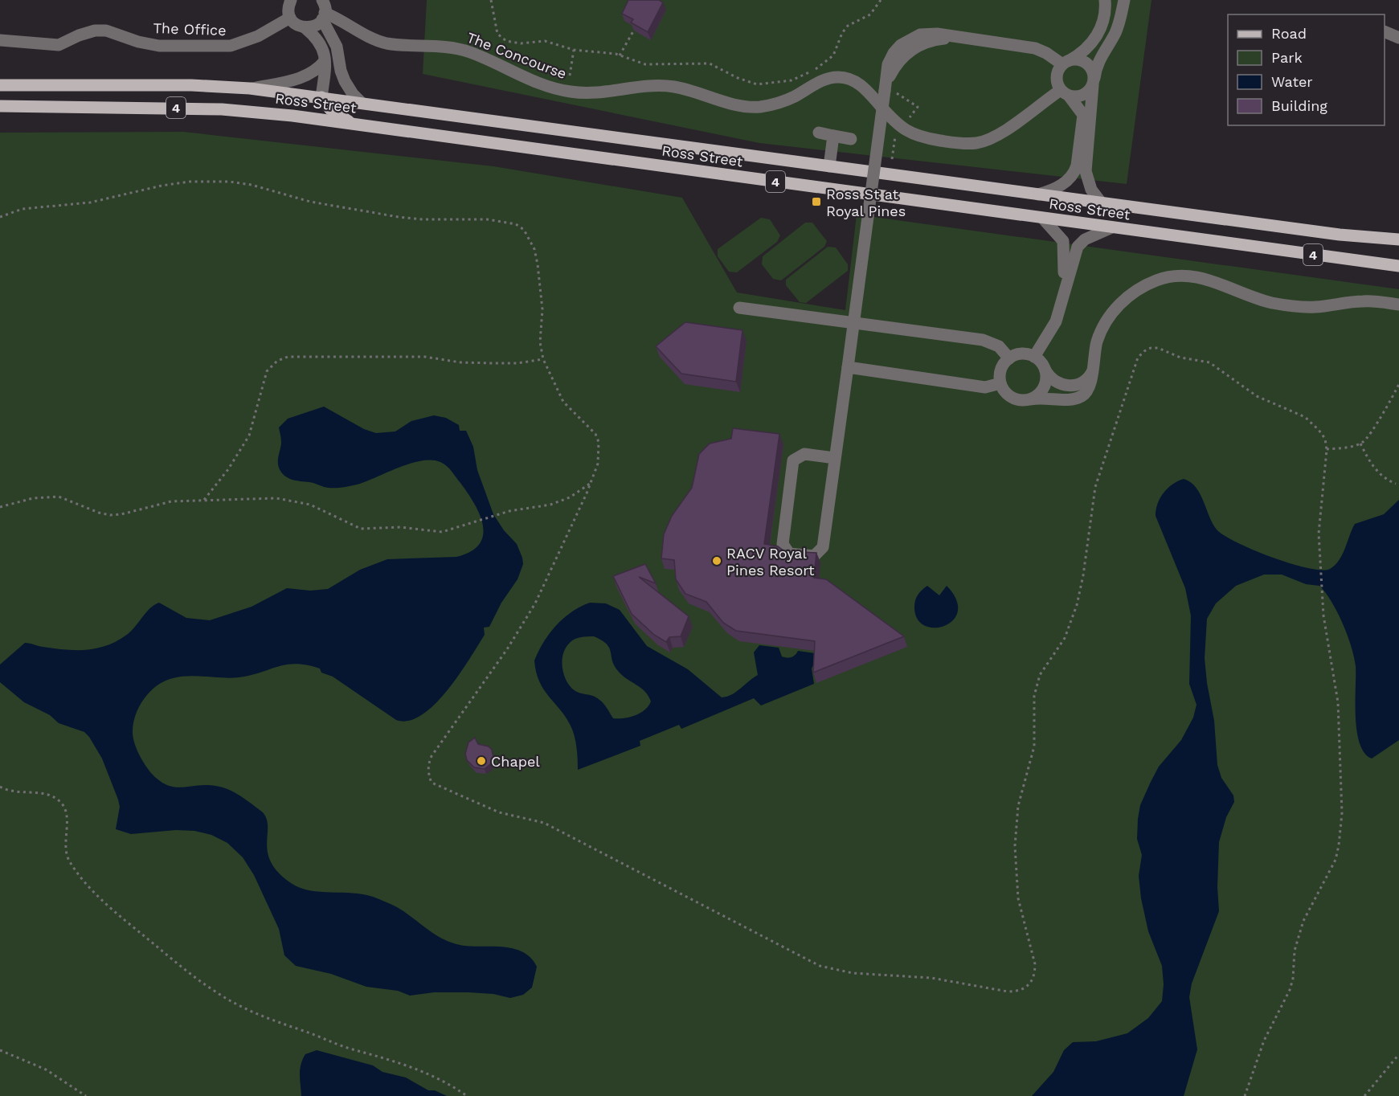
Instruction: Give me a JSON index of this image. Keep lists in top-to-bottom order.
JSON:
{
  "streets": {
    "main road": ["Ross Street", "4"],
    "street": ["The Office", "The Concourse"]
  },
  "places": {
    "transit": ["Ross St at Royal Pines"],
    "other": ["RACV Royal Pines Resort", "Chapel"]
  },
  "legend": [
    "Road",
    "Park",
    "Water",
    "Building"
  ]
}
